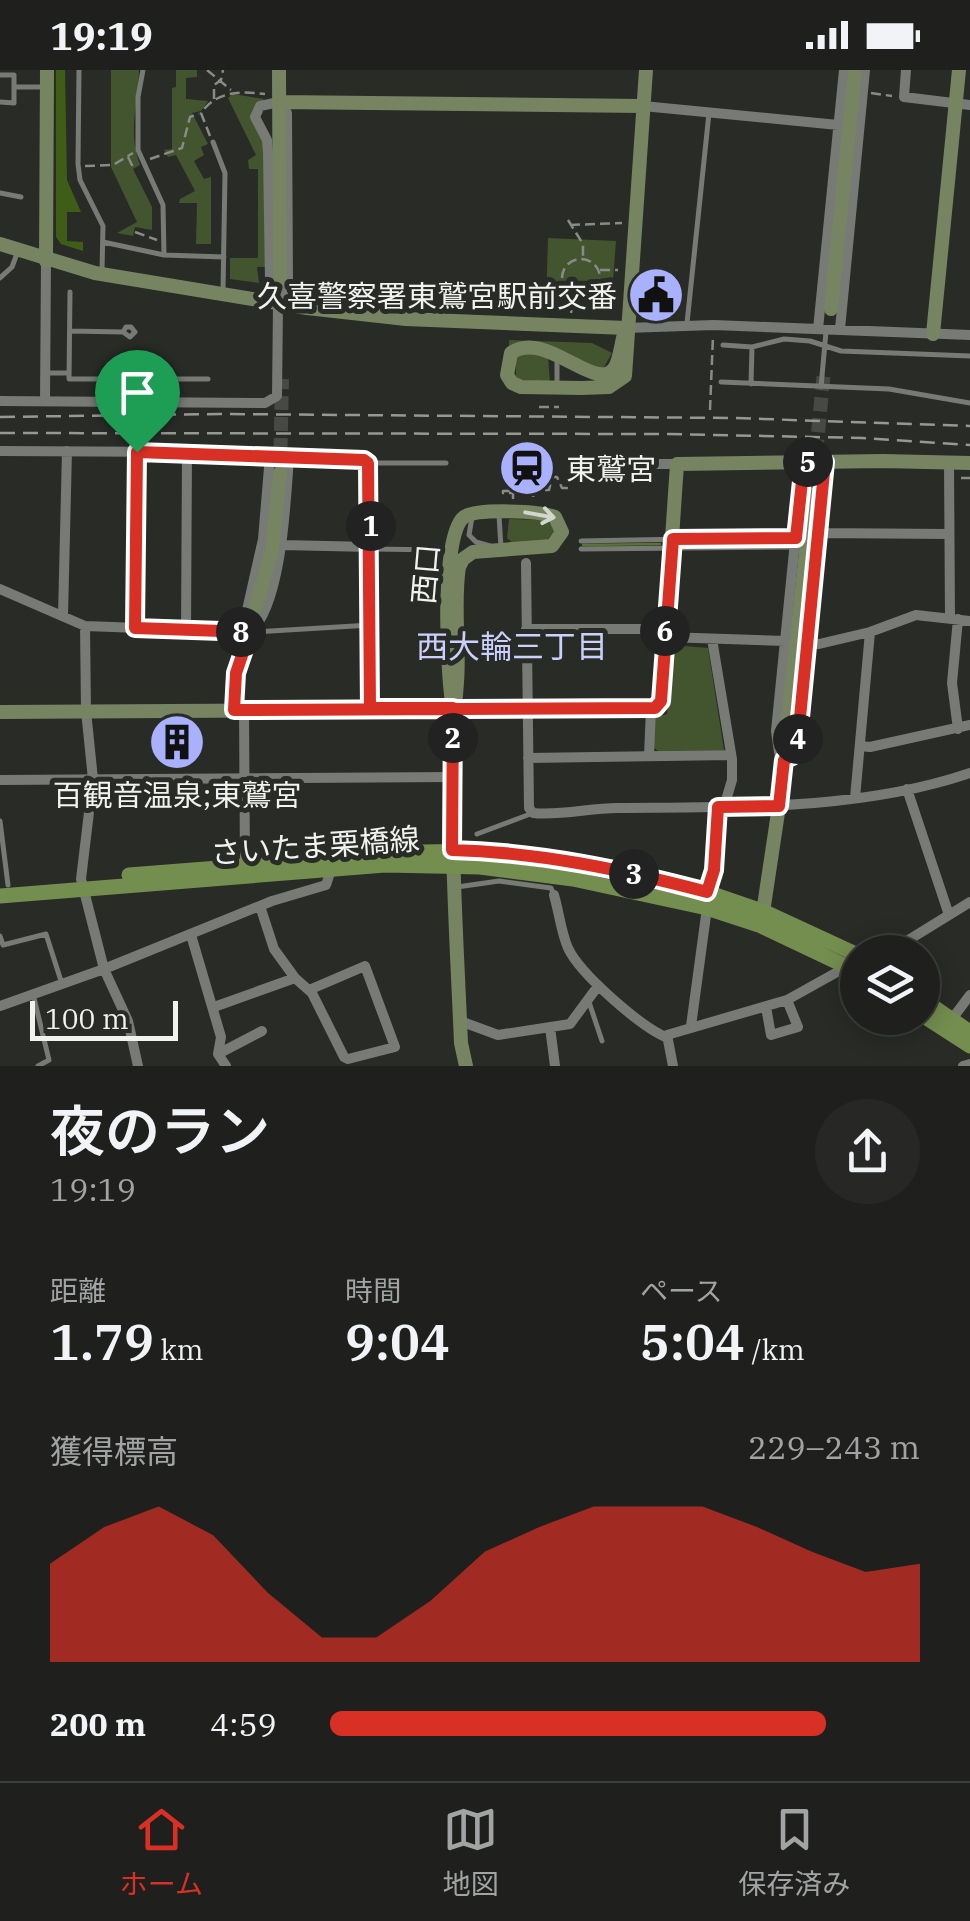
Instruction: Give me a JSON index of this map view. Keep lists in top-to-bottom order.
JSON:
{
  "streets": {
    "main road": ["さいたま栗橋線"],
    "street": ["西口"]
  },
  "districts": ["西大輪三丁目"],
  "places": {
    "public building": ["久喜警察署東鷲宮駅前交番"],
    "station": ["東鷲宮"],
    "building": ["百観音温泉;東鷲宮"]
  },
  "scale_bar": "100 m",
  "page": {
    "status": "19:19",
    "pins": [
      "5",
      "1",
      "6",
      "8",
      "2",
      "4",
      "3"
    ],
    "scale": "100 m",
    "heading": ["夜のラン", "19:19"],
    "stats": [
      ["距離", "1.79 km"],
      ["時間", "9:04"],
      ["ペース", "5:04 /km"]
    ],
    "chart": ["獲得標高", "229–243 m"],
    "list": [
      {
        "name": "200 m",
        "note": "4:59"
      }
    ],
    "tabs": ["ホーム", "地図", "保存済み"]
  }
}
